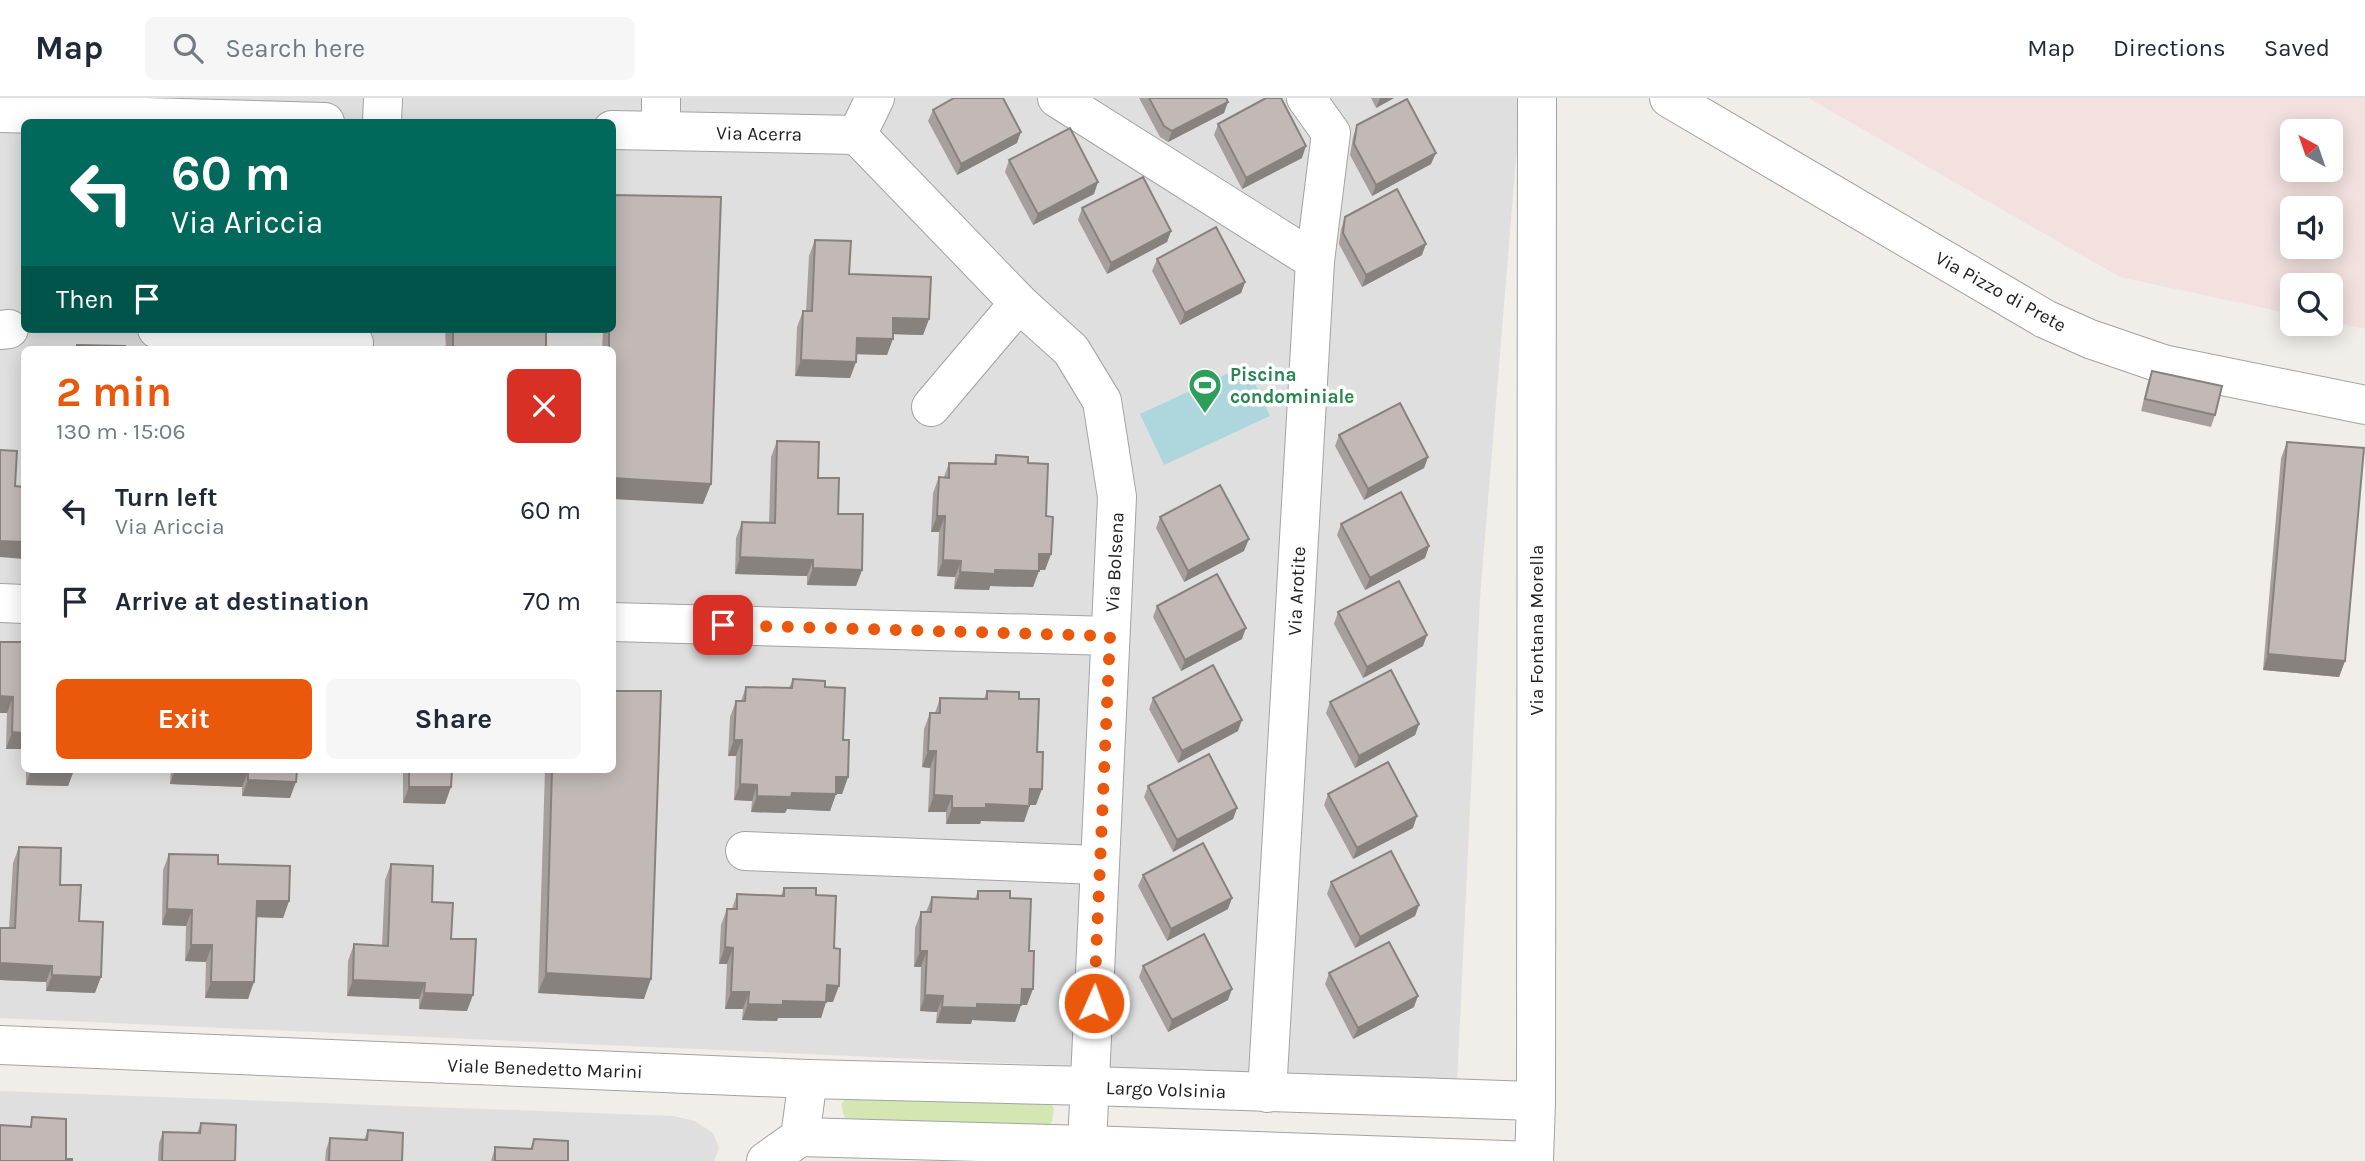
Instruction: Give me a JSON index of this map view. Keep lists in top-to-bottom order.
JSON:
{
  "streets": {
    "street": [
      "Via Acerra",
      "Via Pizzo di Prete",
      "Via Bolsena",
      "Via Arotite",
      "Via Fontana Morella",
      "Viale Benedetto Marini",
      "Largo Volsinia"
    ]
  },
  "crossings": [
    ["Via Acerra", "Via Bolsena"],
    ["Via Bolsena", "Viale Benedetto Marini"],
    ["Via Bolsena", "Largo Volsinia"],
    ["Via Arotite", "Largo Volsinia"],
    ["Via Fontana Morella", "Largo Volsinia"],
    ["Viale Benedetto Marini", "Largo Volsinia"]
  ],
  "places": {
    "sports": ["Piscina condominiale"]
  },
  "north": "top left",
  "page": {
    "header": "Map",
    "search": "Search here",
    "nav": ["Map", "Directions", "Saved"],
    "turn": ["60 m", "Via Ariccia"],
    "then": "Then",
    "heading": ["2 min", "130 m · 15:06"],
    "list": [
      {
        "name": "Turn left",
        "note": "Via Ariccia",
        "value": "60 m"
      },
      {
        "name": "Arrive at destination",
        "value": "70 m"
      }
    ],
    "buttons": ["Exit", "Share"]
  }
}
